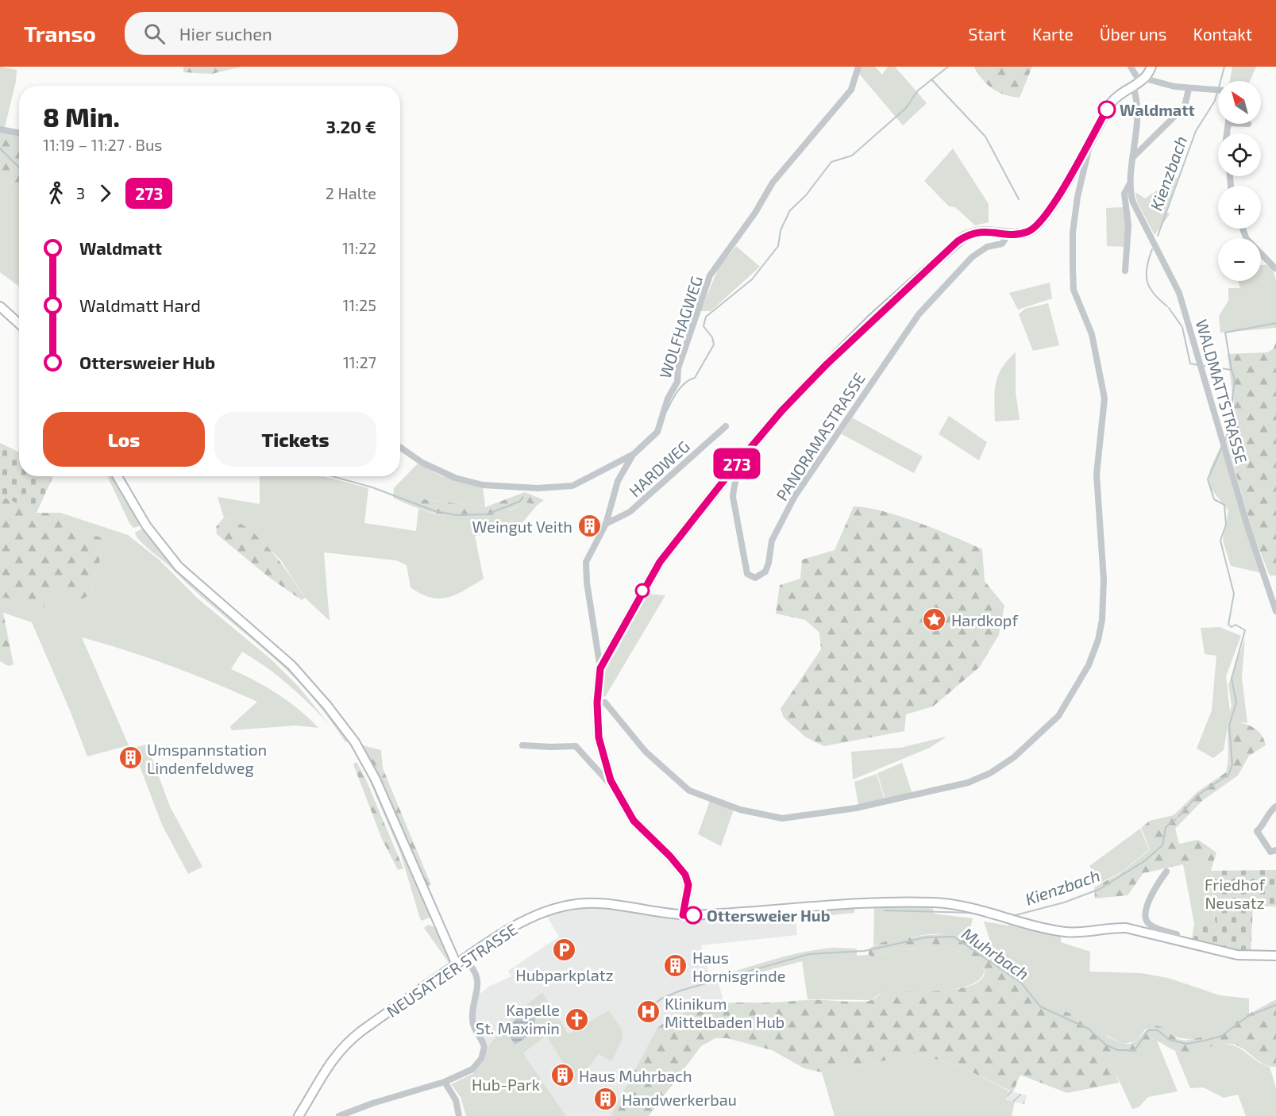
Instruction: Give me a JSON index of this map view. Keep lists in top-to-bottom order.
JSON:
{
  "streets": {
    "street": [
      "WOLFHAGWEG",
      "WALDMATTSTRASSE",
      "PANORAMASTRASSE",
      "HARDWEG",
      "NEUSATZER STRASSE"
    ]
  },
  "crossings": [
    ["WOLFHAGWEG", "HARDWEG"]
  ],
  "water": ["Kienzbach", "Muhrbach"],
  "parks": ["Friedhof Neusatz", "Hub-Park"],
  "places": {
    "other": ["Waldmatt", "Ottersweier Hub"],
    "building": [
      "Weingut Veith",
      "Umspannstation Lindenfeldweg",
      "Haus Hornisgrinde",
      "Haus Muhrbach",
      "Handwerkerbau"
    ],
    "place": ["Hardkopf"],
    "parking": ["Hubparkplatz"],
    "hospital": ["Klinikum Mittelbaden Hub"],
    "church": ["Kapelle St. Maximin"]
  },
  "lines": ["bus line 273"],
  "north": "top left",
  "page": {
    "header": "Transo",
    "search": "Hier suchen",
    "nav": [
      "Start",
      "Karte",
      "Über uns",
      "Kontakt"
    ],
    "on_map": "273",
    "map_buttons": ["+", "−"],
    "heading": ["8 Min.", "11:19 – 11:27 · Bus", "3.20 €"],
    "legs": ["3", "273", "2 Halte"],
    "list": [
      {
        "name": "Waldmatt",
        "value": "11:22"
      },
      {
        "name": "Waldmatt Hard",
        "value": "11:25"
      },
      {
        "name": "Ottersweier Hub",
        "value": "11:27"
      }
    ],
    "buttons": ["Los", "Tickets"]
  }
}
